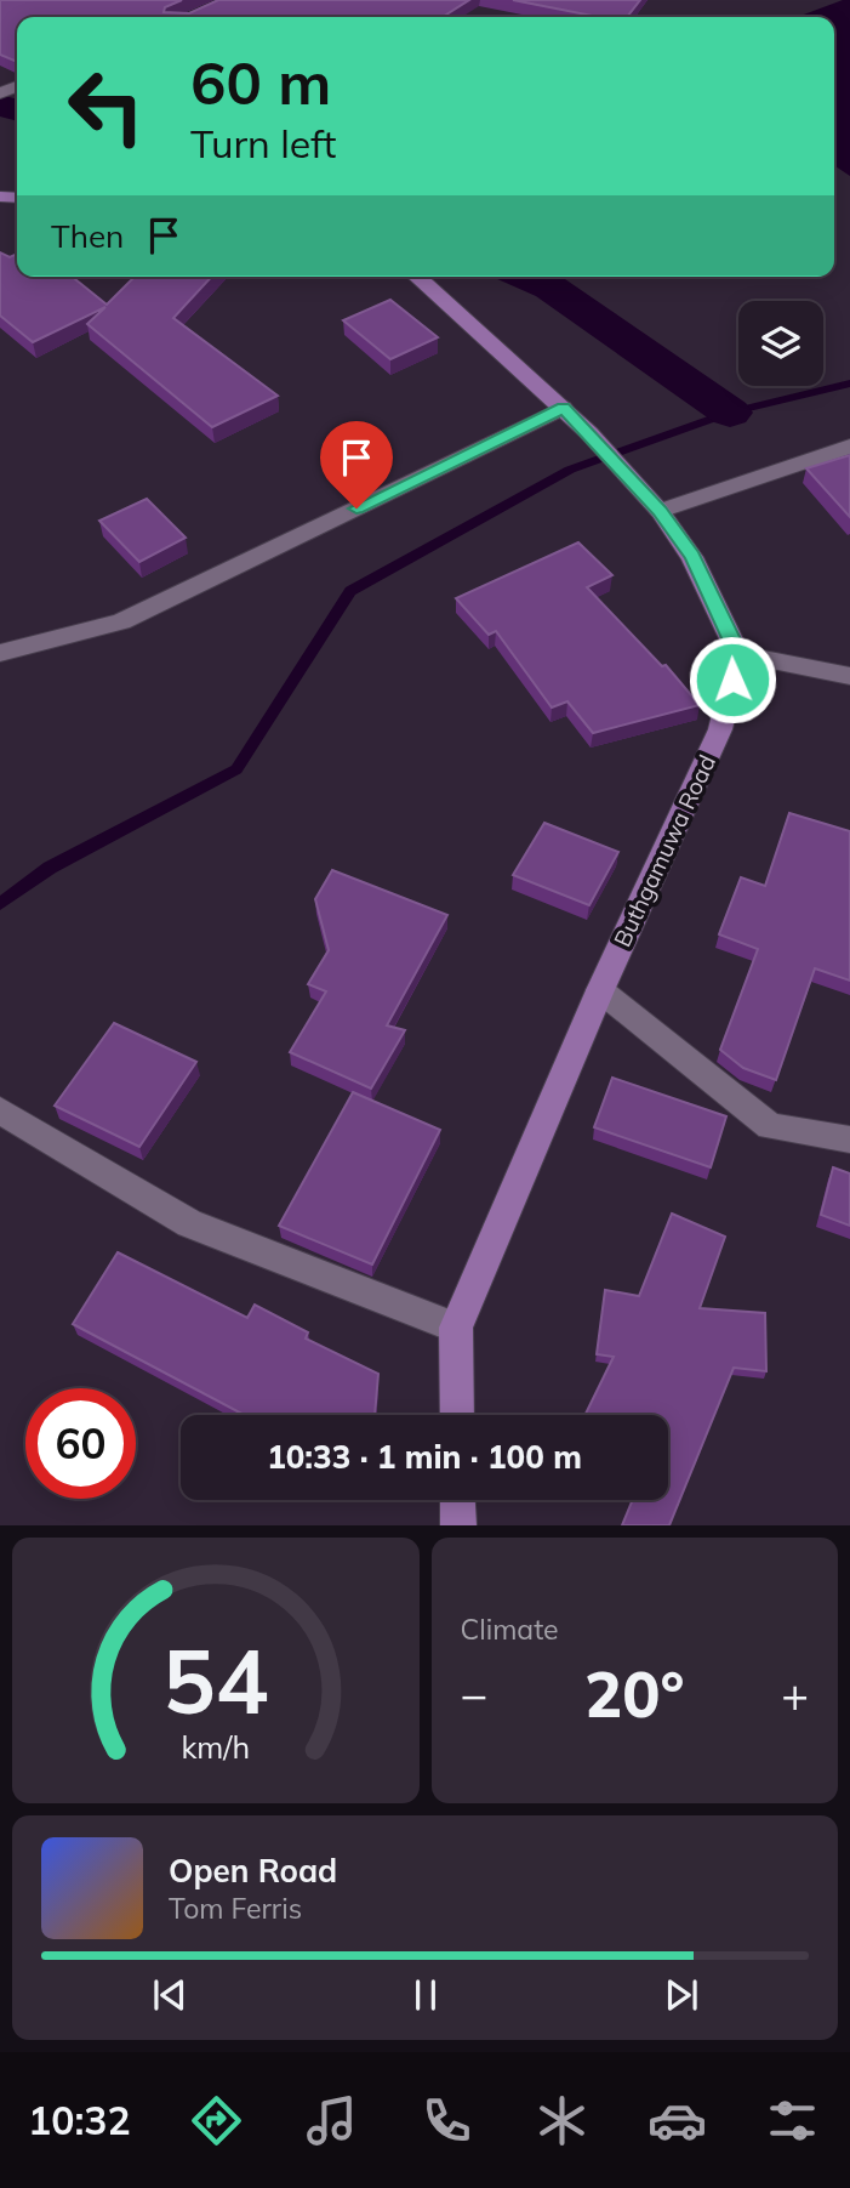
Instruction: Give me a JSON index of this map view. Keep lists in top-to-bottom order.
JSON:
{
  "streets": {
    "main road": ["Buthgamuwa Road"]
  },
  "page": {
    "turn": ["60 m", "Turn left"],
    "then": "Then",
    "limit": "60",
    "trip": "10:33 · 1 min · 100 m",
    "tile": "Climate",
    "heat": ["−", "20°", "+"],
    "song": ["Open Road", "Tom Ferris"],
    "tabs": "10:32",
    "gauge": ["54", "km/h"]
  }
}
